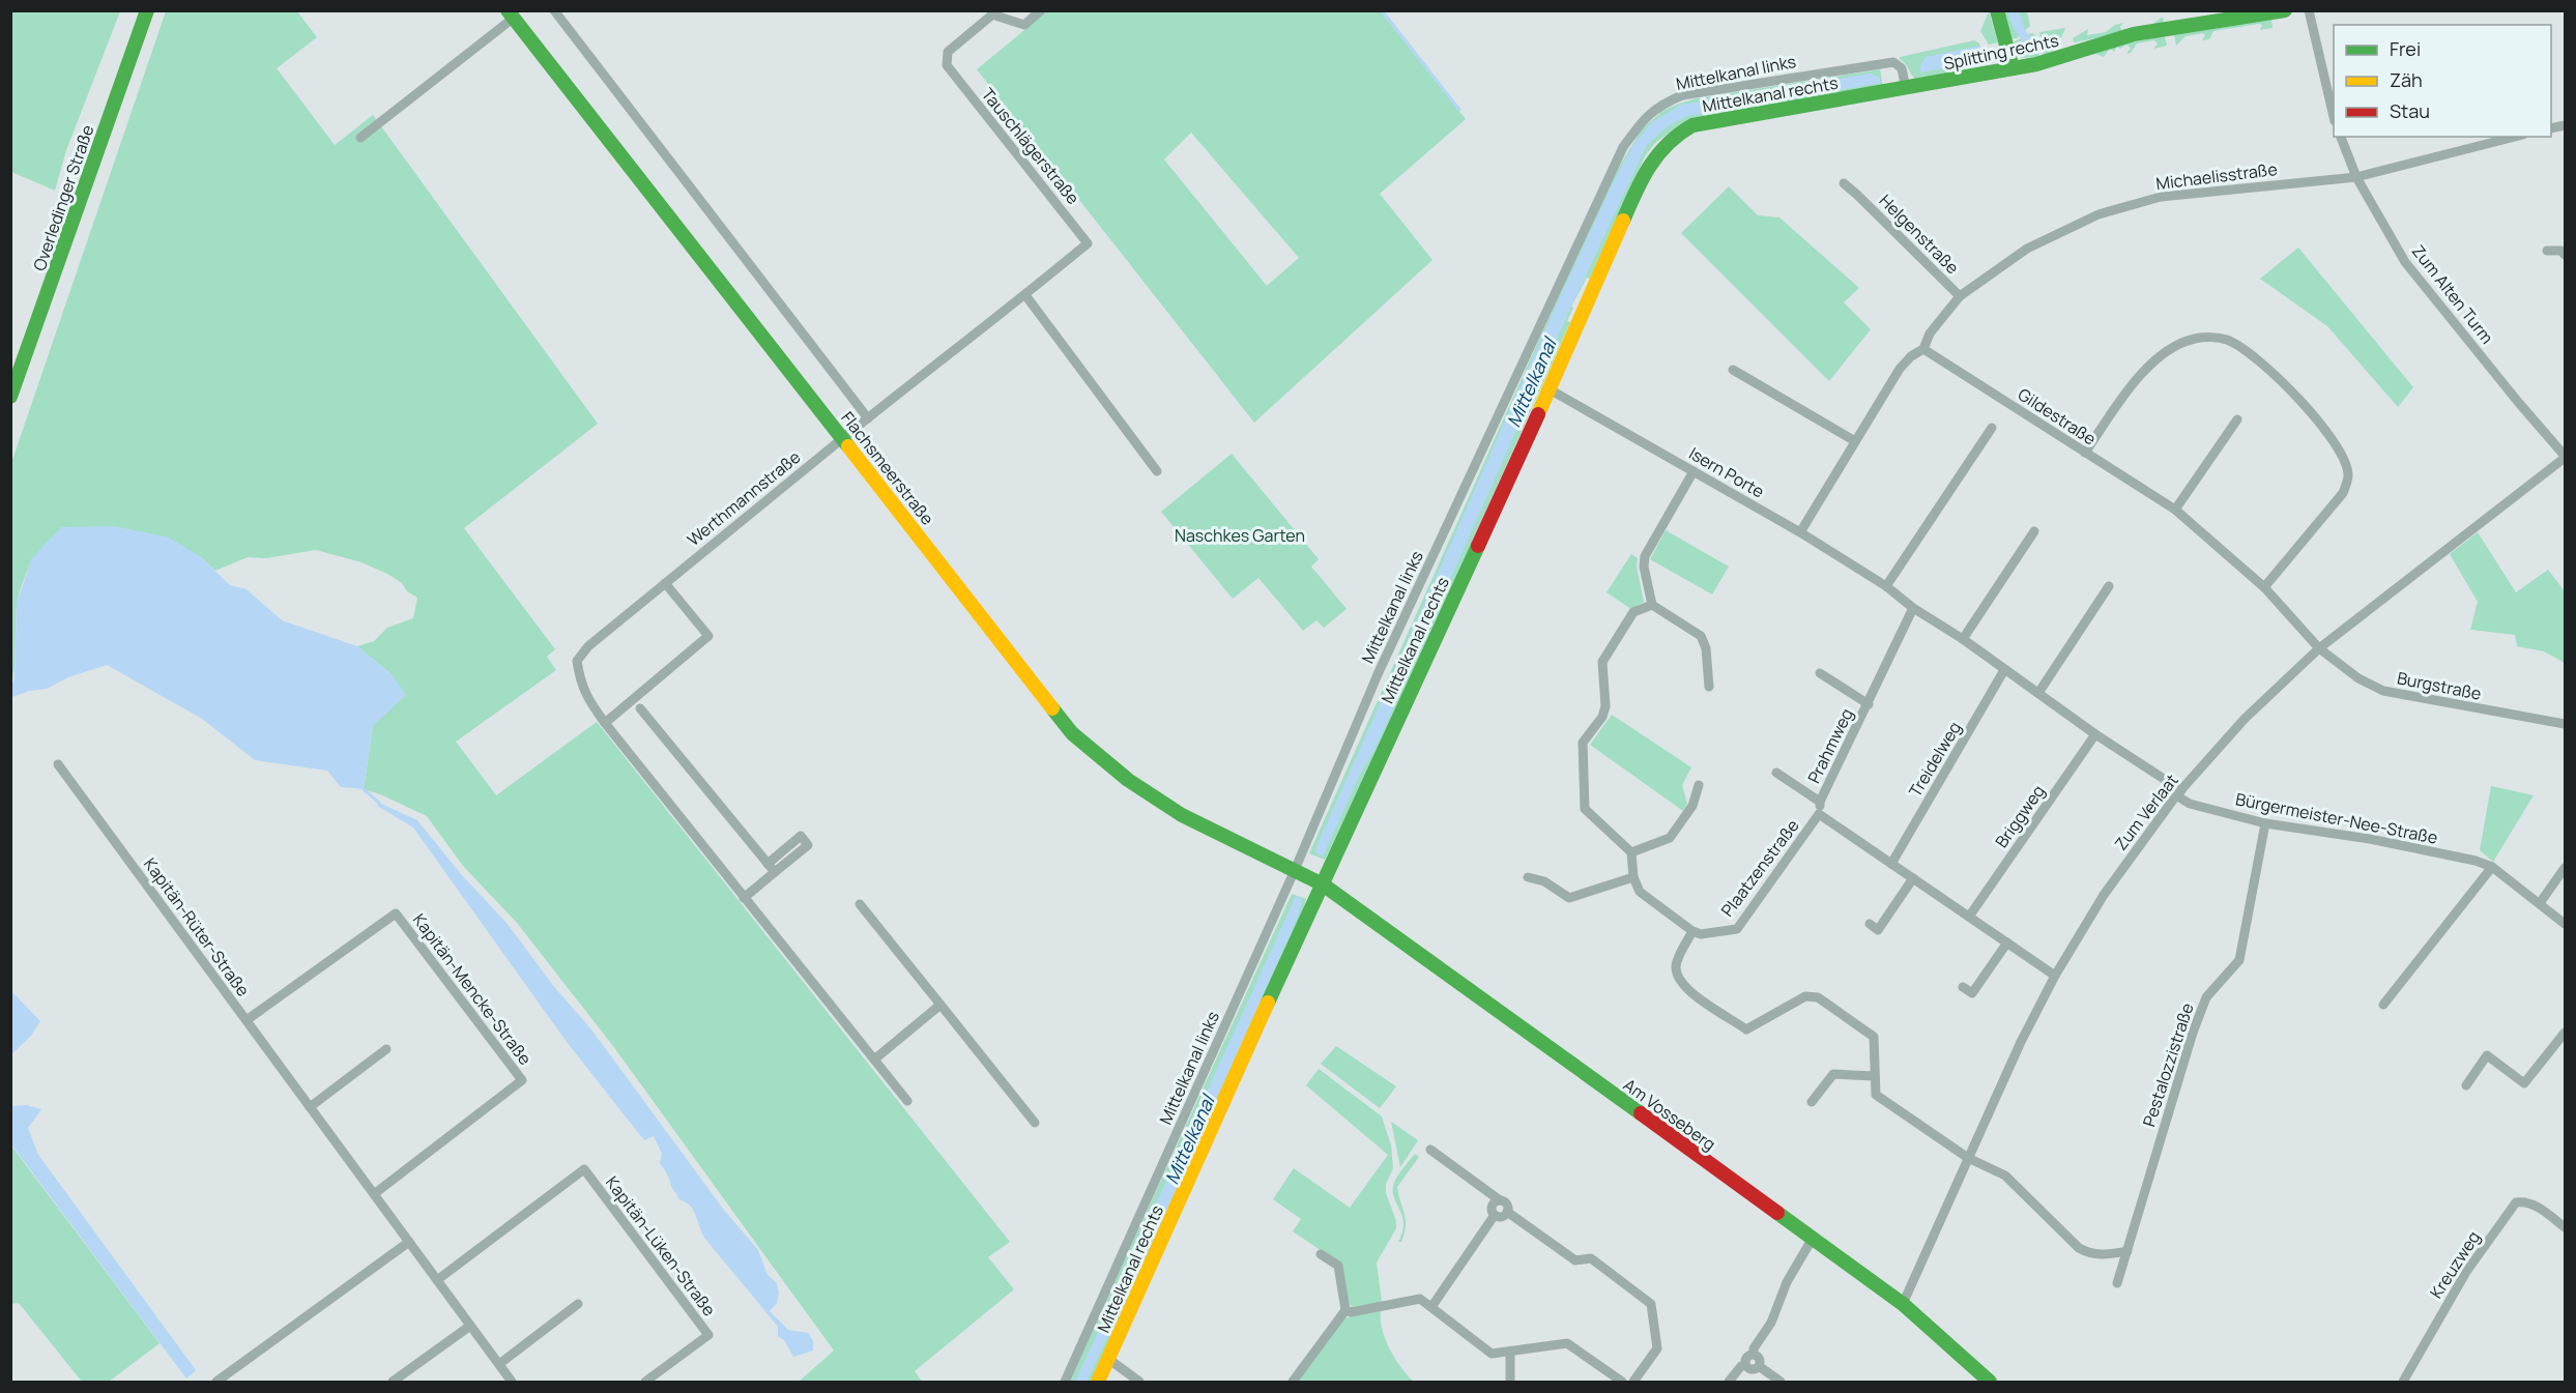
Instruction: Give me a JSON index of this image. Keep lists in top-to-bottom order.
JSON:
{
  "streets": {
    "street": [
      "Splitting rechts",
      "Mittelkanal links",
      "Mittelkanal rechts",
      "Tauschlägerstraße",
      "Michaelisstraße",
      "Overledinger Straße",
      "Helgenstraße",
      "Zum Alten Turm",
      "Gildestraße",
      "Flachsmeerstraße",
      "Isern Porte",
      "Werthmannstraße",
      "Burgstraße",
      "Prahmweg",
      "Treidelweg",
      "Zum Verlaat",
      "Briggweg",
      "Bürgermeister-Nee-Straße",
      "Plaatzenstraße",
      "Kapitän-Rüter-Straße",
      "Kapitän-Mencke-Straße",
      "Pestalozzistraße",
      "Am Vosseberg",
      "Kapitän-Lüken-Straße",
      "Kreuzweg"
    ]
  },
  "crossings": [
    ["Splitting rechts", "Mittelkanal links"],
    ["Splitting rechts", "Mittelkanal rechts"],
    ["Mittelkanal links", "Mittelkanal rechts"],
    ["Mittelkanal links", "Flachsmeerstraße"],
    ["Mittelkanal links", "Am Vosseberg"],
    ["Mittelkanal rechts", "Flachsmeerstraße"],
    ["Mittelkanal rechts", "Isern Porte"],
    ["Mittelkanal rechts", "Am Vosseberg"],
    ["Tauschlägerstraße", "Flachsmeerstraße"],
    ["Tauschlägerstraße", "Werthmannstraße"],
    ["Michaelisstraße", "Helgenstraße"],
    ["Michaelisstraße", "Zum Alten Turm"],
    ["Michaelisstraße", "Gildestraße"],
    ["Michaelisstraße", "Isern Porte"],
    ["Zum Alten Turm", "Zum Verlaat"],
    ["Gildestraße", "Burgstraße"],
    ["Gildestraße", "Zum Verlaat"],
    ["Flachsmeerstraße", "Werthmannstraße"],
    ["Flachsmeerstraße", "Am Vosseberg"],
    ["Isern Porte", "Prahmweg"],
    ["Isern Porte", "Treidelweg"],
    ["Isern Porte", "Zum Verlaat"],
    ["Isern Porte", "Briggweg"],
    ["Isern Porte", "Bürgermeister-Nee-Straße"],
    ["Burgstraße", "Zum Verlaat"],
    ["Prahmweg", "Plaatzenstraße"],
    ["Treidelweg", "Plaatzenstraße"],
    ["Zum Verlaat", "Bürgermeister-Nee-Straße"],
    ["Zum Verlaat", "Plaatzenstraße"],
    ["Zum Verlaat", "Am Vosseberg"],
    ["Briggweg", "Plaatzenstraße"],
    ["Bürgermeister-Nee-Straße", "Pestalozzistraße"],
    ["Kapitän-Rüter-Straße", "Kapitän-Mencke-Straße"],
    ["Kapitän-Rüter-Straße", "Kapitän-Lüken-Straße"]
  ],
  "water": ["Mittelkanal"],
  "parks": ["Naschkes Garten"],
  "legend": ["Frei", "Zäh", "Stau"]
}
